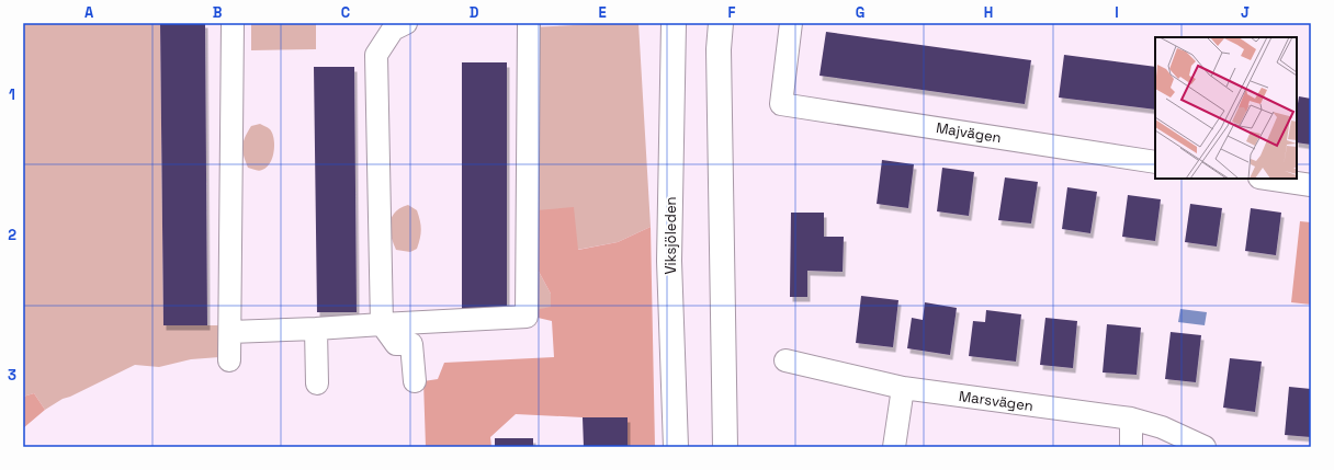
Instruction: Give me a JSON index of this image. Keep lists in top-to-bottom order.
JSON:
{
  "streets": {
    "main road": ["Viksjöleden"],
    "street": ["Majvägen", "Marsvägen"]
  },
  "grid": {
    "columns": [
      "A",
      "B",
      "C",
      "D",
      "E",
      "F",
      "G",
      "H",
      "I",
      "J"
    ],
    "rows": ["1", "2", "3"]
  }
}
